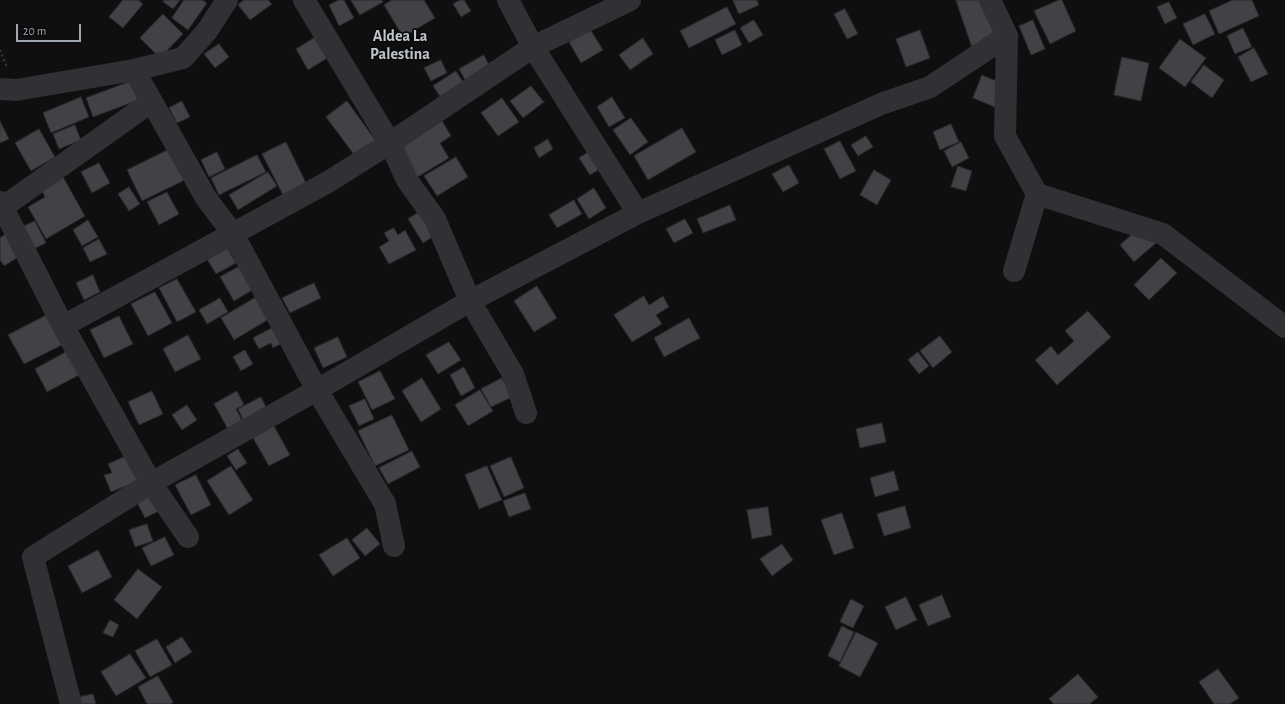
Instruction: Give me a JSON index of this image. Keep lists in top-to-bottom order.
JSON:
{
  "districts": ["Aldea La Palestina"],
  "scale_bar": "20 m"
}
